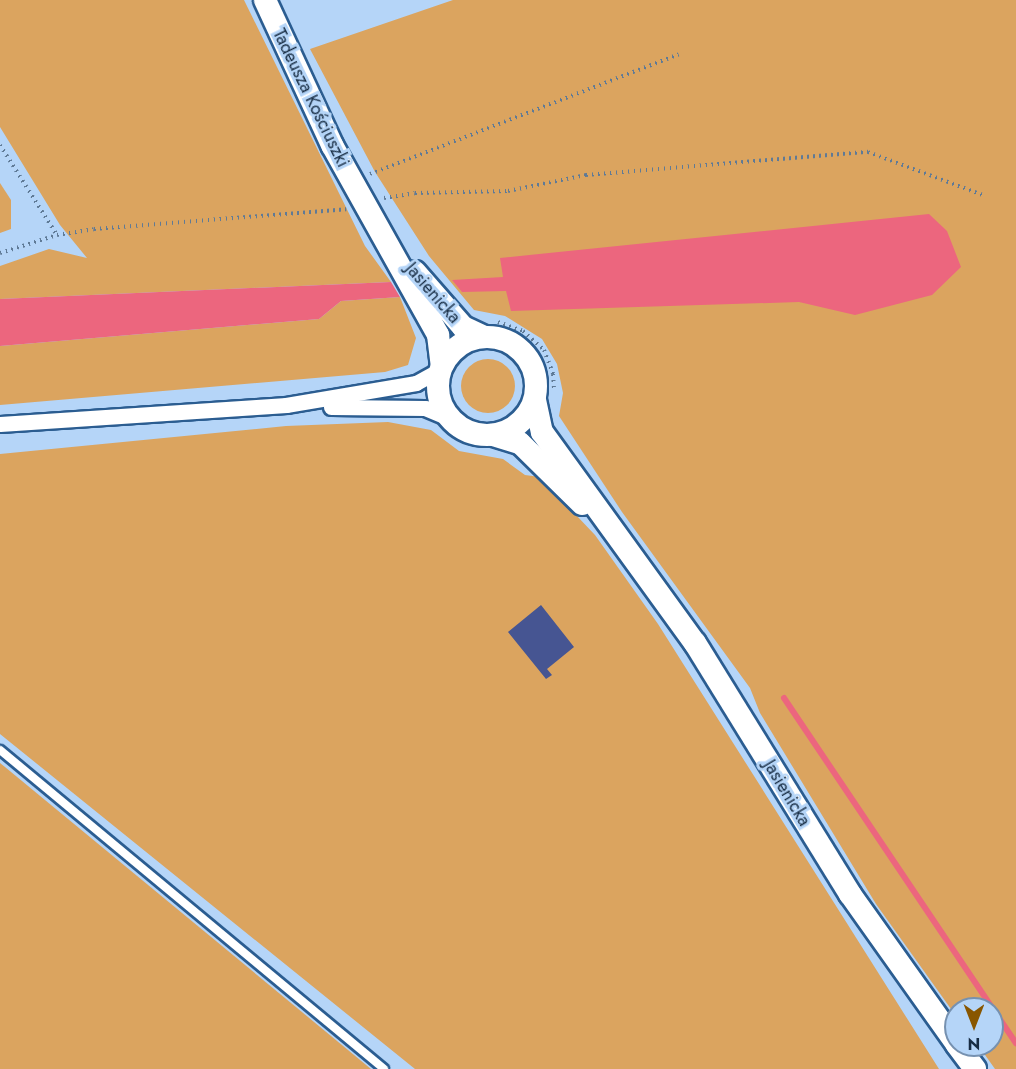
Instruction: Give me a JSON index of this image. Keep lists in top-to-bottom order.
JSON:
{
  "streets": {
    "main road": ["Tadeusza Kościuszki", "Jasienicka"]
  },
  "crossings": [
    ["Tadeusza Kościuszki", "Jasienicka"]
  ],
  "north": "bottom"
}
